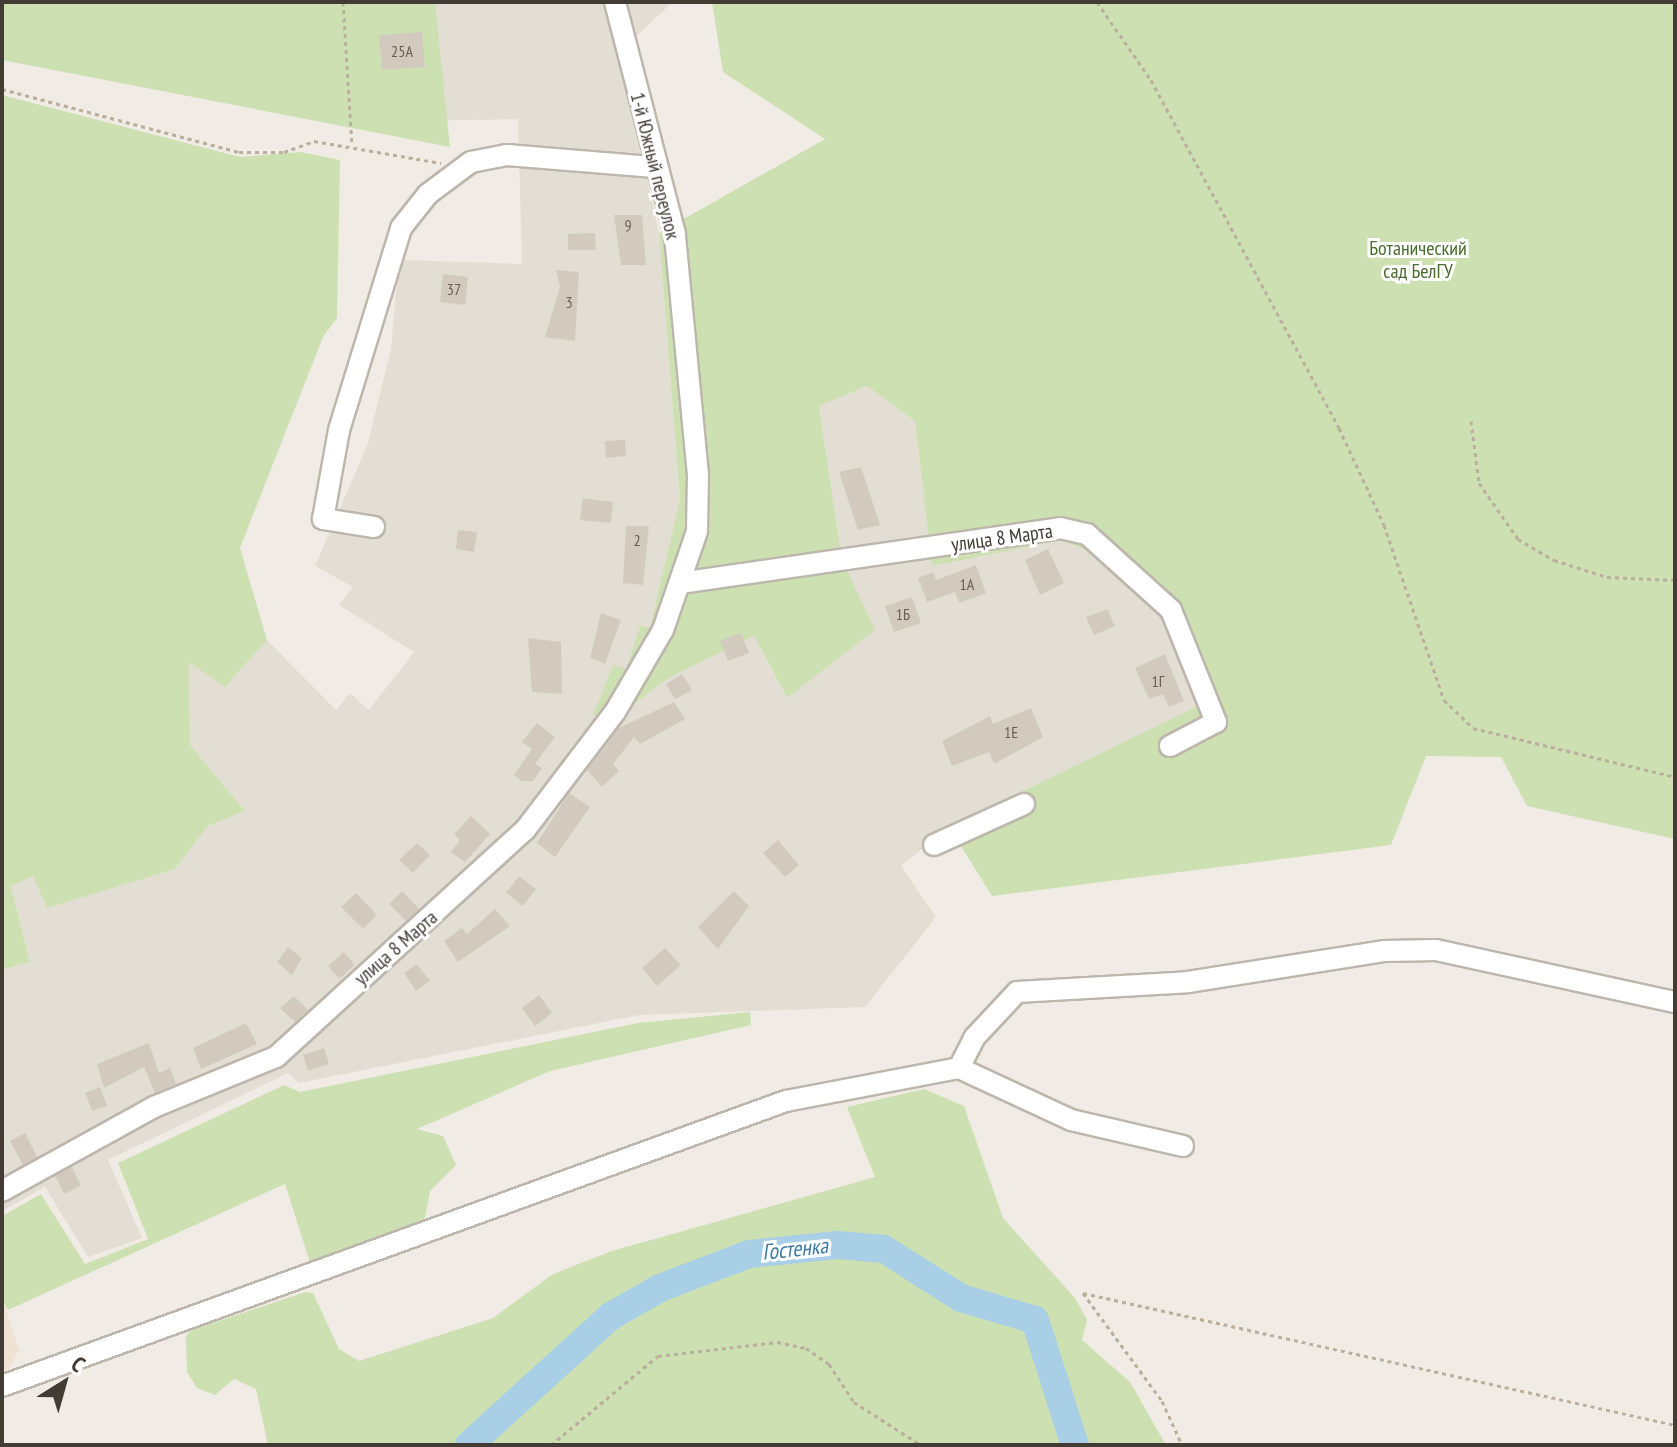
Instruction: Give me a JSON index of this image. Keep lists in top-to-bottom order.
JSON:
{
  "streets": {
    "street": ["1-й Южный переулок", "улица 8 Марта"]
  },
  "crossings": [
    ["1-й Южный переулок", "улица 8 Марта"]
  ],
  "water": ["Гостенка"],
  "parks": ["Ботанический сад БелГУ"],
  "house_numbers": [
    "25А",
    "9",
    "37",
    "3",
    "2",
    "1А",
    "1Б",
    "1Г",
    "1Е"
  ],
  "north": "top right"
}
